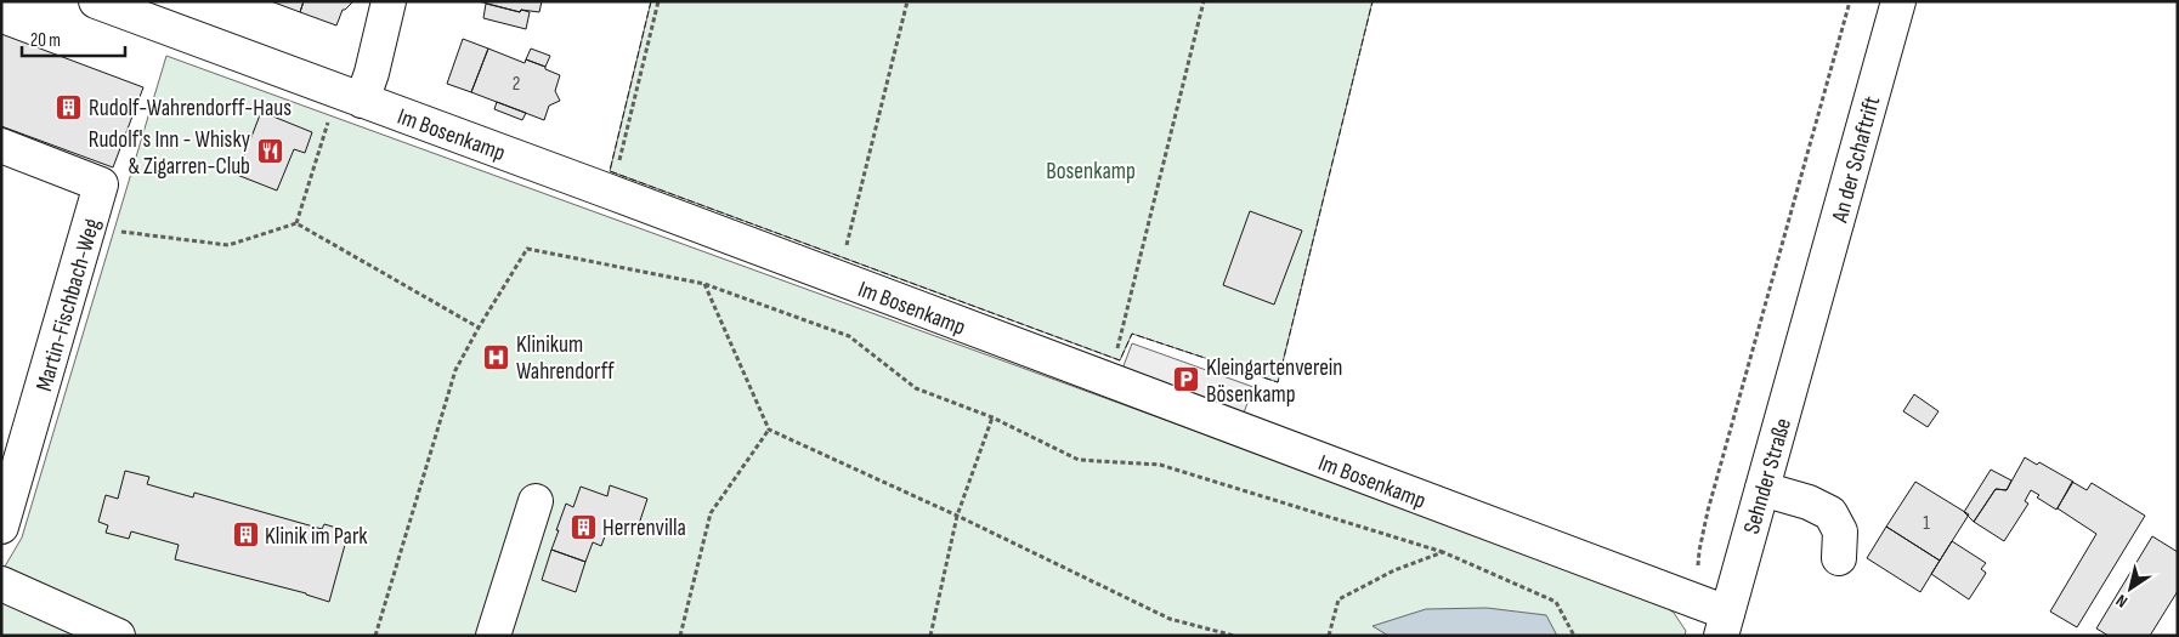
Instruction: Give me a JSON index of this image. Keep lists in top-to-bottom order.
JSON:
{
  "streets": {
    "street": [
      "Im Bosenkamp",
      "An der Schaftrift",
      "Martin-Fischbach-Weg",
      "Sehnder Straße"
    ]
  },
  "crossings": [
    ["Im Bosenkamp", "Sehnder Straße"],
    ["An der Schaftrift", "Sehnder Straße"]
  ],
  "parks": ["Bosenkamp"],
  "places": {
    "building": ["Rudolf-Wahrendorff-Haus", "Herrenvilla", "Klinik im Park"],
    "restaurant": ["Rudolf's Inn - Whisky & Zigarren-Club"],
    "hospital": ["Klinikum Wahrendorff"],
    "parking": ["Kleingartenverein Bösenkamp"]
  },
  "house_numbers": ["2", "1"],
  "scale_bar": "20 m",
  "north": "bottom left"
}
